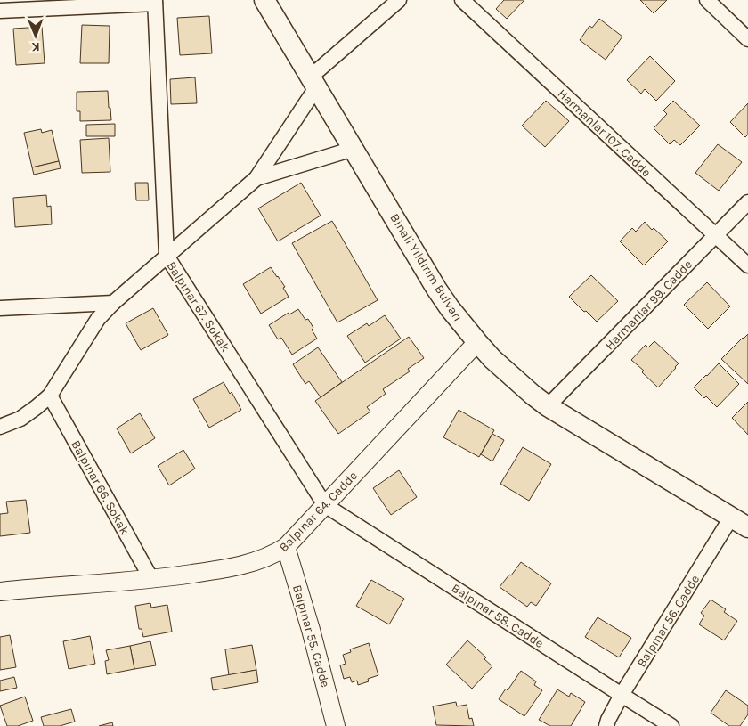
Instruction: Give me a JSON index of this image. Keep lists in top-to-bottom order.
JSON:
{
  "streets": {
    "main road": ["Binali Yıldırım Bulvarı"],
    "street": [
      "Harmanlar 107. Cadde",
      "Harmanlar 99. Cadde",
      "Balpınar 67. Sokak",
      "Balpınar 66. Sokak",
      "Balpınar 64. Cadde",
      "Balpınar 58. Cadde",
      "Balpınar 56. Cadde",
      "Balpınar 55. Cadde"
    ]
  },
  "crossings": [
    ["Harmanlar 107. Cadde", "Harmanlar 99. Cadde"],
    ["Binali Yıldırım Bulvarı", "Harmanlar 99. Cadde"],
    ["Binali Yıldırım Bulvarı", "Balpınar 64. Cadde"],
    ["Binali Yıldırım Bulvarı", "Balpınar 56. Cadde"],
    ["Balpınar 67. Sokak", "Balpınar 64. Cadde"],
    ["Balpınar 67. Sokak", "Balpınar 58. Cadde"],
    ["Balpınar 66. Sokak", "Balpınar 64. Cadde"],
    ["Balpınar 64. Cadde", "Balpınar 58. Cadde"],
    ["Balpınar 64. Cadde", "Balpınar 55. Cadde"],
    ["Balpınar 58. Cadde", "Balpınar 56. Cadde"]
  ],
  "north": "bottom"
}
